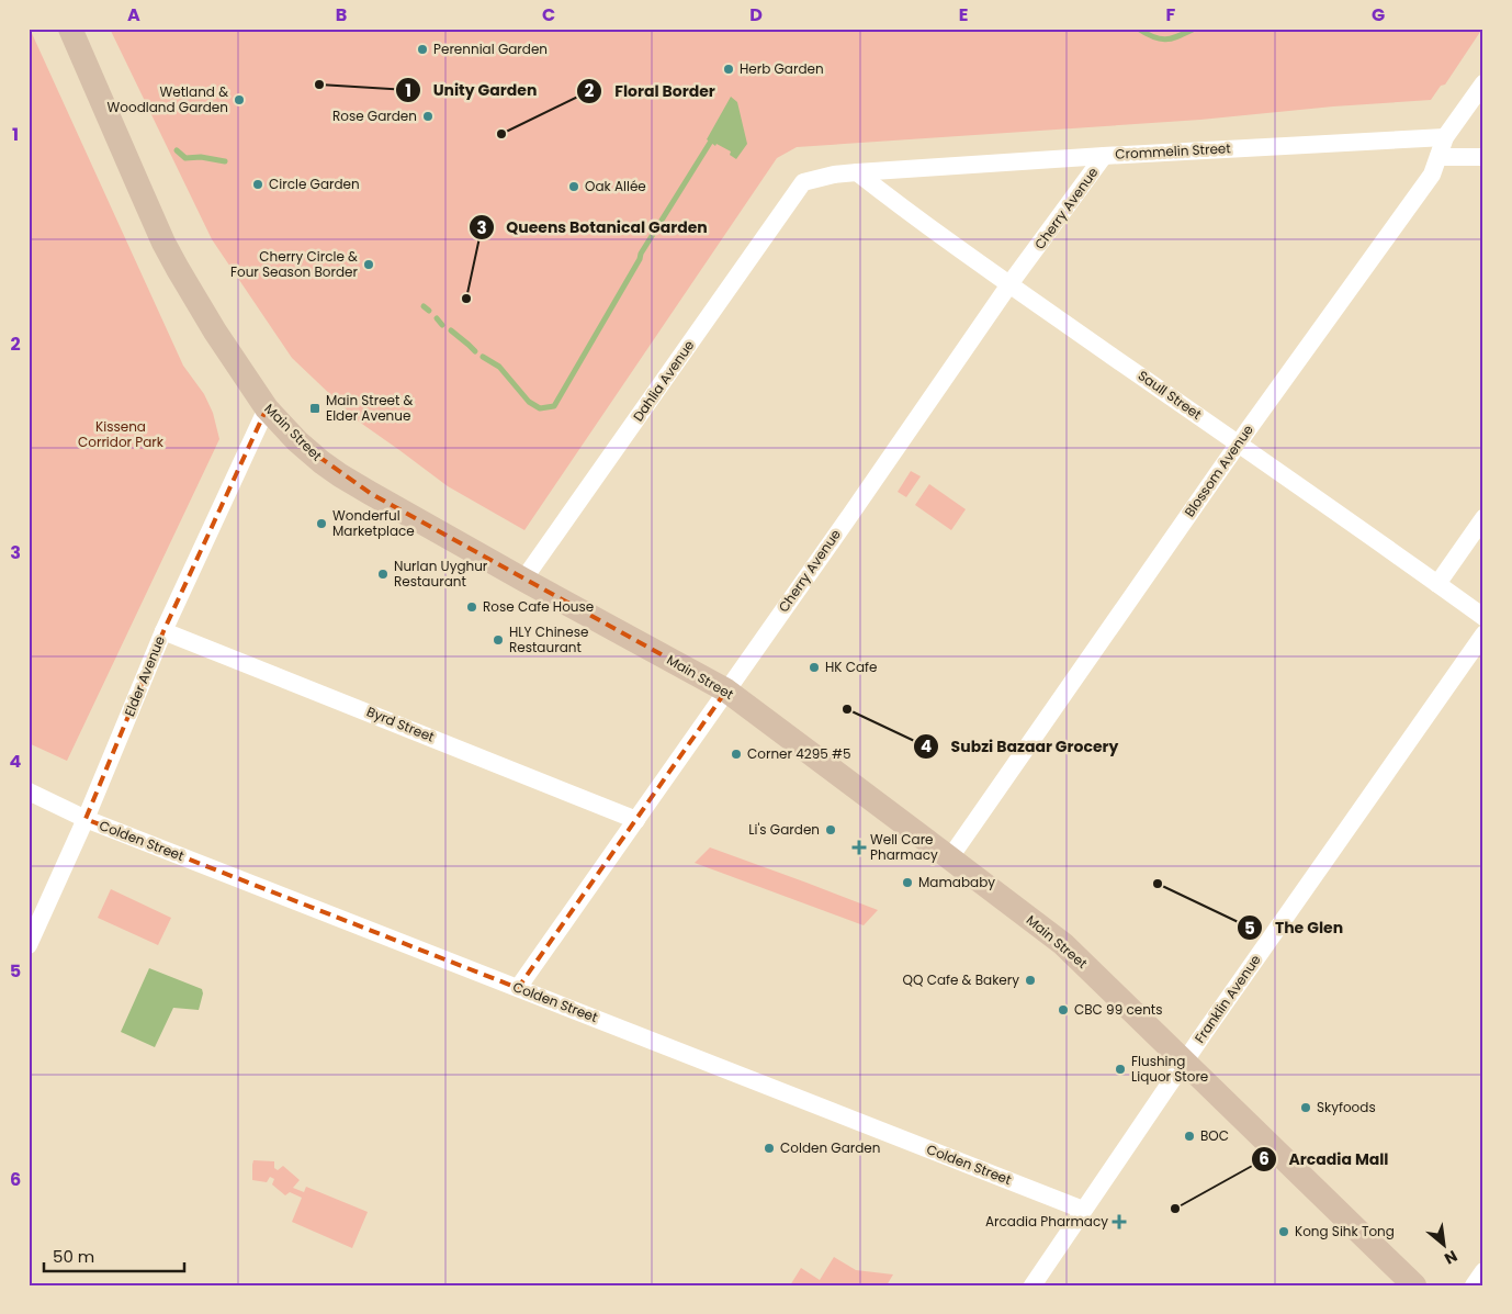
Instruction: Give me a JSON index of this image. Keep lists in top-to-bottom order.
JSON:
{
  "streets": {
    "main road": ["Main Street"],
    "street": [
      "Crommelin Street",
      "Cherry Avenue",
      "Dahlia Avenue",
      "Saull Street",
      "Blossom Avenue",
      "Elder Avenue",
      "Byrd Street",
      "Colden Street",
      "Franklin Avenue"
    ]
  },
  "crossings": [
    ["Crommelin Street", "Cherry Avenue"],
    ["Crommelin Street", "Dahlia Avenue"],
    ["Crommelin Street", "Saull Street"],
    ["Crommelin Street", "Blossom Avenue"],
    ["Cherry Avenue", "Saull Street"],
    ["Cherry Avenue", "Main Street"],
    ["Cherry Avenue", "Byrd Street"],
    ["Cherry Avenue", "Colden Street"],
    ["Dahlia Avenue", "Main Street"],
    ["Saull Street", "Blossom Avenue"],
    ["Main Street", "Blossom Avenue"],
    ["Main Street", "Elder Avenue"],
    ["Main Street", "Franklin Avenue"],
    ["Elder Avenue", "Byrd Street"],
    ["Elder Avenue", "Colden Street"],
    ["Colden Street", "Franklin Avenue"]
  ],
  "parks": ["Kissena Corridor Park"],
  "places": {
    "other": [
      "Perennial Garden",
      "Herb Garden",
      "Unity Garden",
      "Wetland & Woodland Garden",
      "Rose Garden",
      "Floral Border",
      "Circle Garden",
      "Oak Allée",
      "Cherry Circle & Four Season Border",
      "Queens Botanical Garden",
      "Wonderful Marketplace",
      "Nurlan Uyghur Restaurant",
      "Rose Cafe House",
      "HLY Chinese Restaurant",
      "HK Cafe",
      "Subzi Bazaar Grocery",
      "Corner 4295 #5",
      "Li's Garden",
      "Mamababy",
      "The Glen",
      "QQ Cafe & Bakery",
      "CBC 99 cents",
      "Flushing Liquor Store",
      "Skyfoods",
      "BOC",
      "Colden Garden",
      "Arcadia Mall",
      "Kong Sihk Tong"
    ],
    "transit": ["Main Street & Elder Avenue"],
    "health": ["Well Care Pharmacy", "Arcadia Pharmacy"]
  },
  "scale_bar": "50 m",
  "north": "bottom right",
  "grid": {
    "columns": [
      "A",
      "B",
      "C",
      "D",
      "E",
      "F",
      "G"
    ],
    "rows": [
      "1",
      "2",
      "3",
      "4",
      "5",
      "6"
    ]
  }
}
